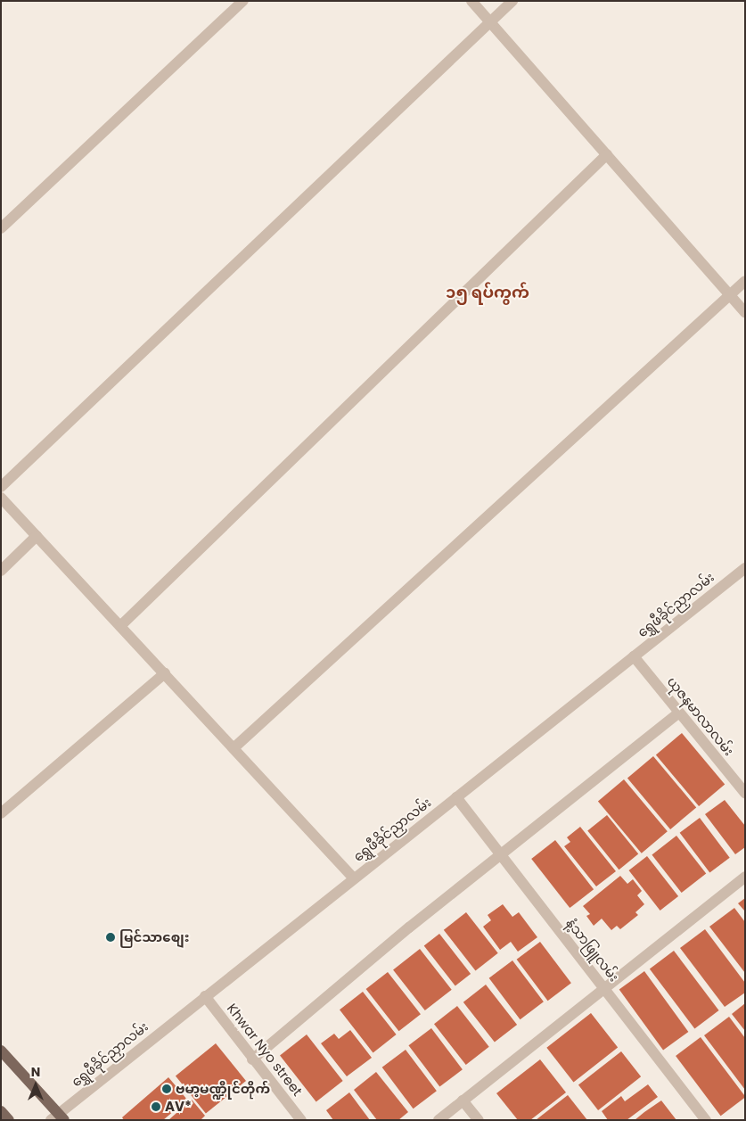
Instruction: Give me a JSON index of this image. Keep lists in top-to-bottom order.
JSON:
{
  "streets": {
    "street": [
      "ရွှေဖီခိုင်ညှာလမ်း",
      "ယုဇနမာလာလမ်း",
      "နံ့သာဖြူလမ်း",
      "Khwar Nyo street"
    ]
  },
  "crossings": [
    ["ရွှေဖီခိုင်ညှာလမ်း", "ယုဇနမာလာလမ်း"],
    ["ရွှေဖီခိုင်ညှာလမ်း", "နံ့သာဖြူလမ်း"],
    ["ရွှေဖီခိုင်ညှာလမ်း", "Khwar Nyo street"]
  ],
  "districts": ["၁၅ ရပ်ကွက်"],
  "places": ["မြင်သာစျေး", "ဗမာ့မဏ္ဍိုင်တိုက်", "AV*"],
  "north": "top"
}
